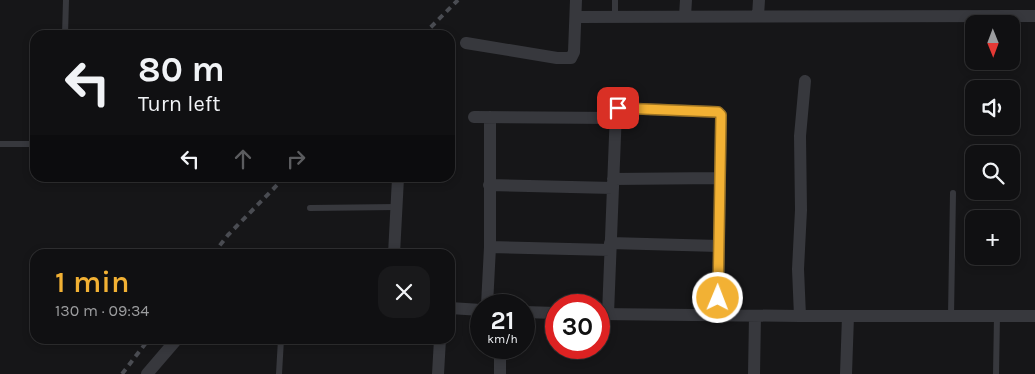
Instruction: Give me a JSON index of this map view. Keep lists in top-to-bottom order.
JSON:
{
  "north": "bottom",
  "page": {
    "map_buttons": "+",
    "turn": ["80 m", "Turn left"],
    "heading": ["1 min", "130 m · 09:34"],
    "speed": "21 km/h",
    "limit": "30"
  }
}
